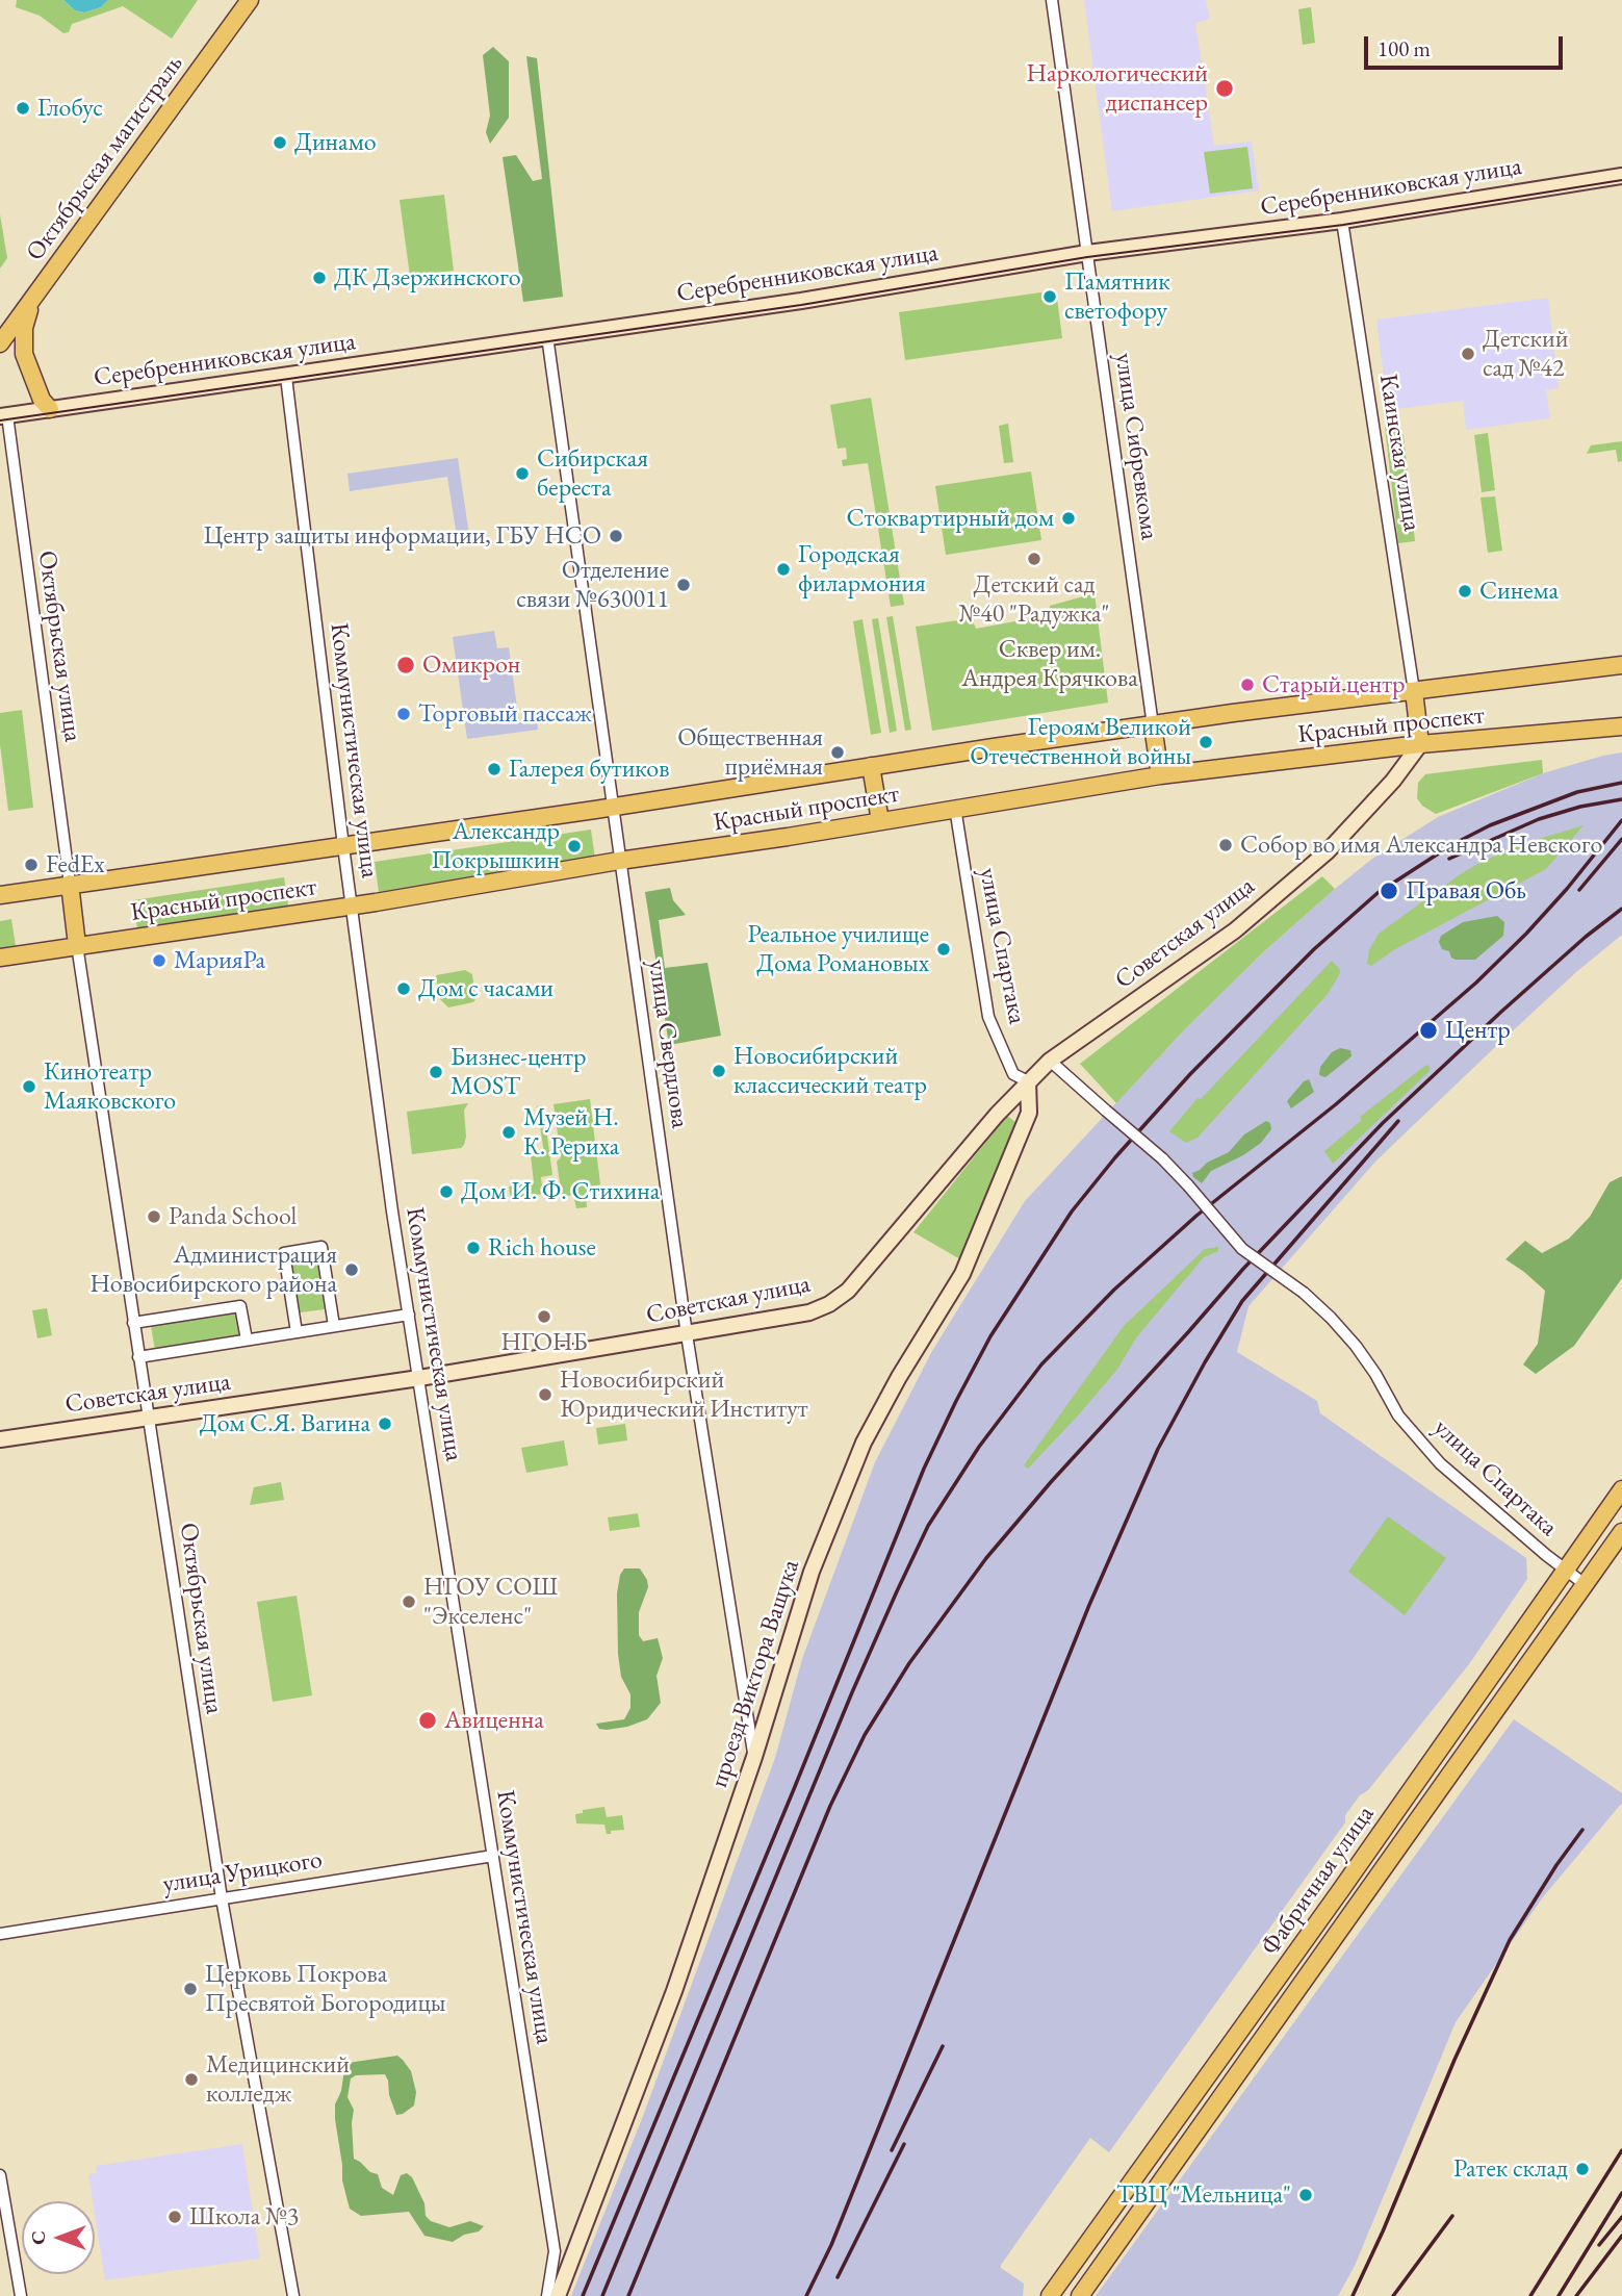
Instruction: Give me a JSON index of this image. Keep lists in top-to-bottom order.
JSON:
{
  "streets": {
    "main road": ["Октябрьская магистраль", "Красный проспект", "Фабричная улица"],
    "street": [
      "Серебренниковская улица",
      "улица Сибревкома",
      "Каинская улица",
      "Октябрьская улица",
      "Коммунистическая улица",
      "Советская улица",
      "улица Спартака",
      "улица Свердлова",
      "проезд Виктора Ващука",
      "улица Урицкого"
    ]
  },
  "crossings": [
    ["Серебренниковская улица", "улица Сибревкома"],
    ["Серебренниковская улица", "Каинская улица"],
    ["Серебренниковская улица", "Октябрьская улица"],
    ["Серебренниковская улица", "Коммунистическая улица"],
    ["Серебренниковская улица", "улица Свердлова"],
    ["улица Сибревкома", "Красный проспект"],
    ["Каинская улица", "Красный проспект"],
    ["Октябрьская улица", "Красный проспект"],
    ["Октябрьская улица", "Советская улица"],
    ["Октябрьская улица", "улица Урицкого"],
    ["Красный проспект", "Коммунистическая улица"],
    ["Красный проспект", "Советская улица"],
    ["Красный проспект", "улица Спартака"],
    ["Красный проспект", "улица Свердлова"],
    ["Коммунистическая улица", "Советская улица"],
    ["Коммунистическая улица", "улица Урицкого"],
    ["Советская улица", "улица Спартака"],
    ["Советская улица", "улица Свердлова"],
    ["Советская улица", "проезд Виктора Ващука"],
    ["улица Спартака", "проезд Виктора Ващука"],
    ["улица Спартака", "Фабричная улица"],
    ["улица Свердлова", "проезд Виктора Ващука"]
  ],
  "parks": ["Сквер им. Андрея Крячкова"],
  "places": [
    "Наркологический диспансер",
    "Глобус",
    "Динамо",
    "ДК Дзержинского",
    "Памятник светофору",
    "Детский сад №42",
    "Сибирская береста",
    "Стоквартирный дом",
    "Центр защиты информации, ГБУ НСО",
    "Детский сад №40 \"Радужка\"",
    "Городская филармония",
    "Отделение связи №630011",
    "Синема",
    "Омикрон",
    "Старый центр",
    "Торговый пассаж",
    "Героям Великой Отечественной войны",
    "Общественная приёмная",
    "Галерея бутиков",
    "Собор во имя Александра Невского",
    "Александр Покрышкин",
    "FedEx",
    "Правая Обь",
    "Реальное училище Дома Романовых",
    "МарияРа",
    "Дом с часами",
    "Центр",
    "Новосибирский классический театр",
    "Бизнес-центр MOST",
    "Кинотеатр Маяковского",
    "Музей Н. К. Рериха",
    "Дом И. Ф. Стихина",
    "Panda School",
    "Rich house",
    "Администрация Новосибирского района",
    "НГОНБ",
    "Новосибирский Юридический Институт",
    "Дом С.Я. Вагина",
    "НГОУ СОШ \"Экселенс\"",
    "Авиценна",
    "Церковь Покрова Пресвятой Богородицы",
    "Медицинский колледж",
    "Ратек склад",
    "ТВЦ \"Мельница\"",
    "Школа №3"
  ],
  "scale_bar": "100 m",
  "north": "left"
}
